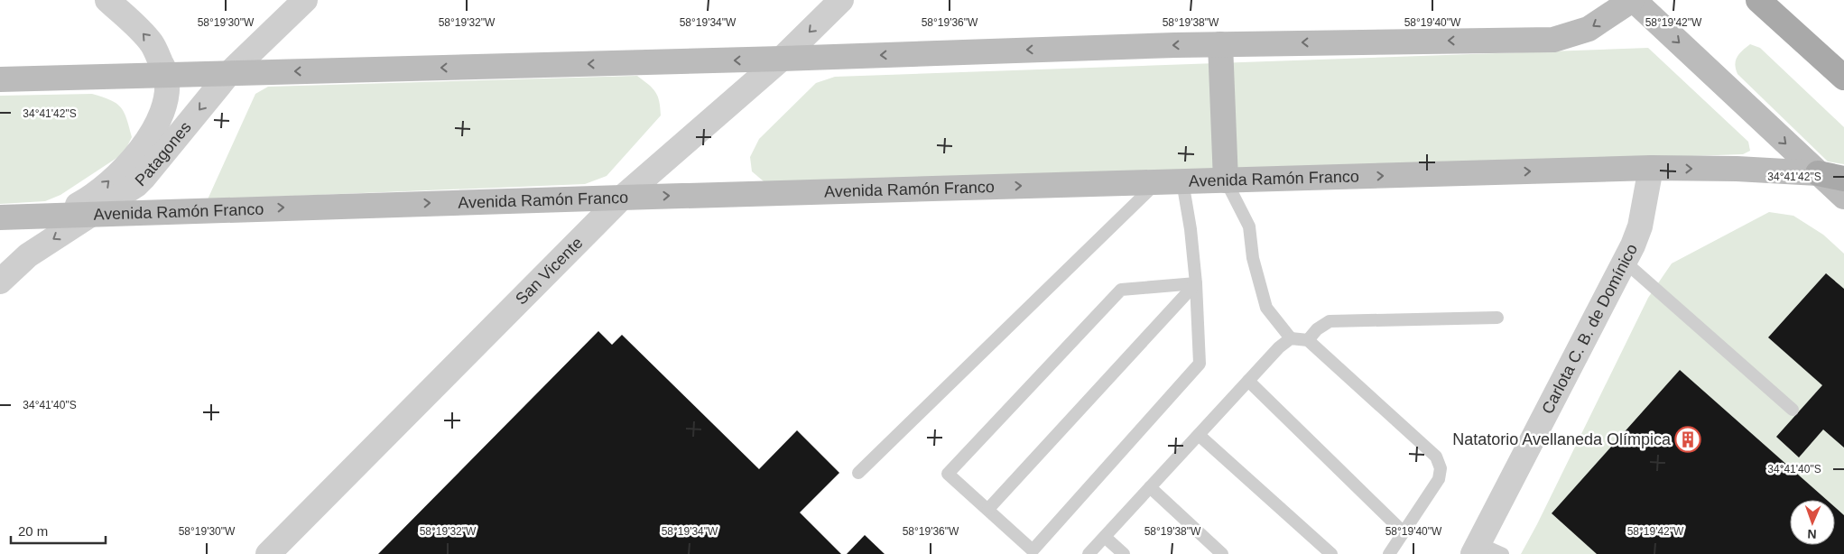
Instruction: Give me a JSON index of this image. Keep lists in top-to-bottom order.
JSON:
{
  "streets": {
    "main road": ["Avenida Ramón Franco"],
    "street": ["Patagones", "San Vicente", "Carlota C. B. de Domínico"]
  },
  "crossings": [
    ["Patagones", "Avenida Ramón Franco"],
    ["Avenida Ramón Franco", "San Vicente"],
    ["Avenida Ramón Franco", "Carlota C. B. de Domínico"]
  ],
  "places": {
    "building": ["Natatorio Avellaneda Olímpica"]
  },
  "scale_bar": "20 m",
  "north": "bottom",
  "coordinates": [
    "58°19'30\"W",
    "58°19'32\"W",
    "58°19'34\"W",
    "58°19'36\"W",
    "58°19'38\"W",
    "58°19'40\"W",
    "58°19'42\"W",
    "34°41'42\"S",
    "34°41'40\"S"
  ]
}
